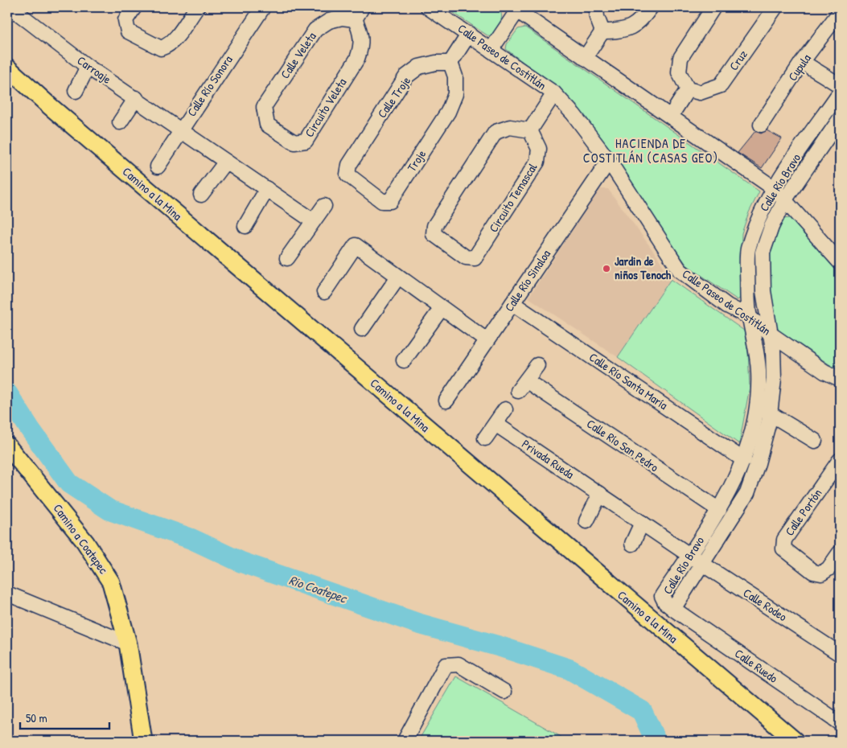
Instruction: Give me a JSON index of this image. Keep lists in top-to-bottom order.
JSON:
{
  "streets": {
    "main road": ["Camino a la Mina", "Camino a Coatepec"],
    "street": [
      "Calle Veleta",
      "Calle Paseo de Costitlán",
      "Cruz",
      "Cupula",
      "Carroaje",
      "Calle Río Sonora",
      "Calle Troje",
      "Circuito Veleta",
      "Troje",
      "Calle Río Bravo",
      "Circuito Temascal",
      "Calle Río Sinaloa",
      "Calle Río Santa María",
      "Calle Río San Pedro",
      "Privada Rueda",
      "Calle Portón",
      "Calle Rodeo",
      "Calle Ruedo"
    ]
  },
  "crossings": [
    ["Calle Veleta", "Circuito Veleta"],
    ["Calle Paseo de Costitlán", "Calle Río Bravo"],
    ["Calle Paseo de Costitlán", "Calle Río Sinaloa"],
    ["Carroaje", "Calle Río Sonora"],
    ["Calle Troje", "Troje"],
    ["Calle Río Bravo", "Calle Río Santa María"],
    ["Calle Río Bravo", "Calle Río San Pedro"],
    ["Calle Río Bravo", "Privada Rueda"],
    ["Calle Río Bravo", "Calle Rodeo"],
    ["Calle Río Bravo", "Calle Ruedo"],
    ["Calle Río Sinaloa", "Calle Río Santa María"],
    ["Privada Rueda", "Calle Rodeo"]
  ],
  "districts": ["HACIENDA DE COSTITLÁN (CASAS GEO)"],
  "water": ["Rio Coatepec"],
  "places": ["Jardin de niños Tenoch"],
  "scale_bar": "50 m"
}
